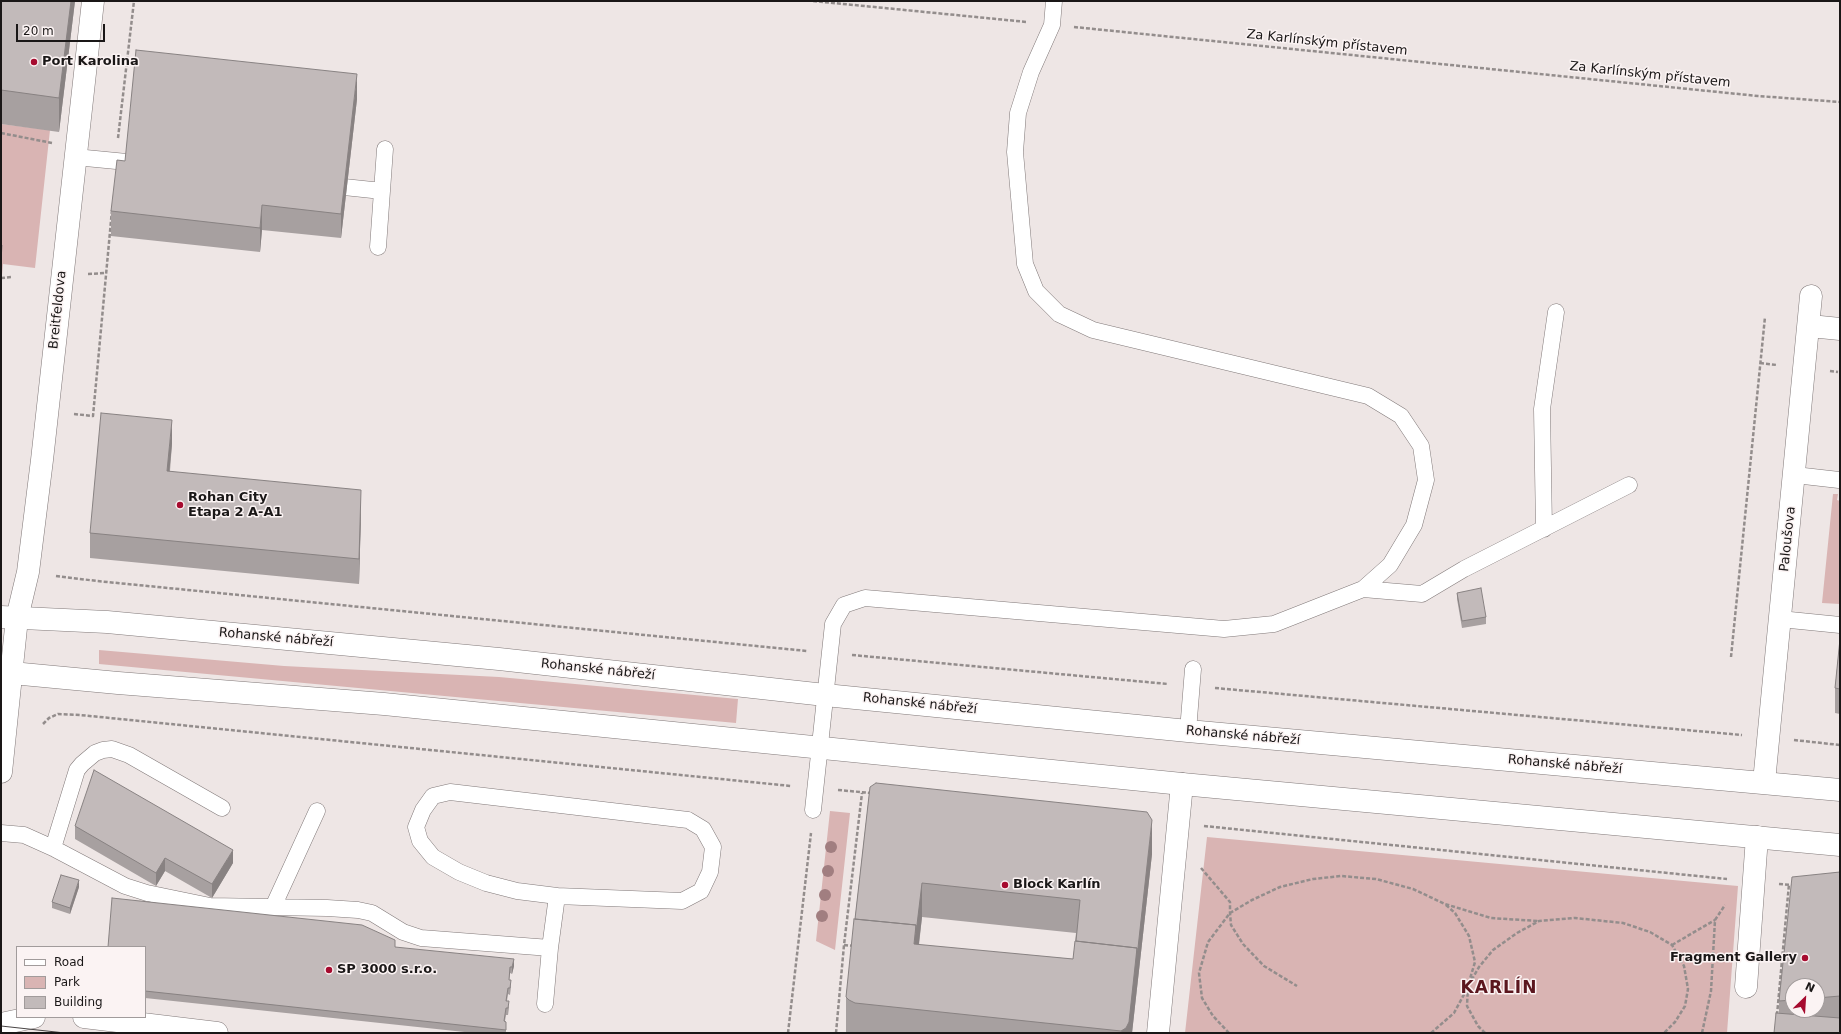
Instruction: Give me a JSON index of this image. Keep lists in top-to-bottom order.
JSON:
{
  "streets": {
    "main road": ["Breitfeldova", "Paloušova", "Rohanské nábřeží"],
    "path": ["Za Karlínským přístavem"]
  },
  "crossings": [
    ["Breitfeldova", "Rohanské nábřeží"],
    ["Paloušova", "Rohanské nábřeží"]
  ],
  "districts": ["KARLÍN"],
  "places": [
    "Port Karolina",
    "Rohan City Etapa 2 A-A1",
    "Block Karlín",
    "Fragment Gallery",
    "SP 3000 s.r.o."
  ],
  "legend": ["Road", "Park", "Building"],
  "scale_bar": "20 m",
  "north": "top right"
}
